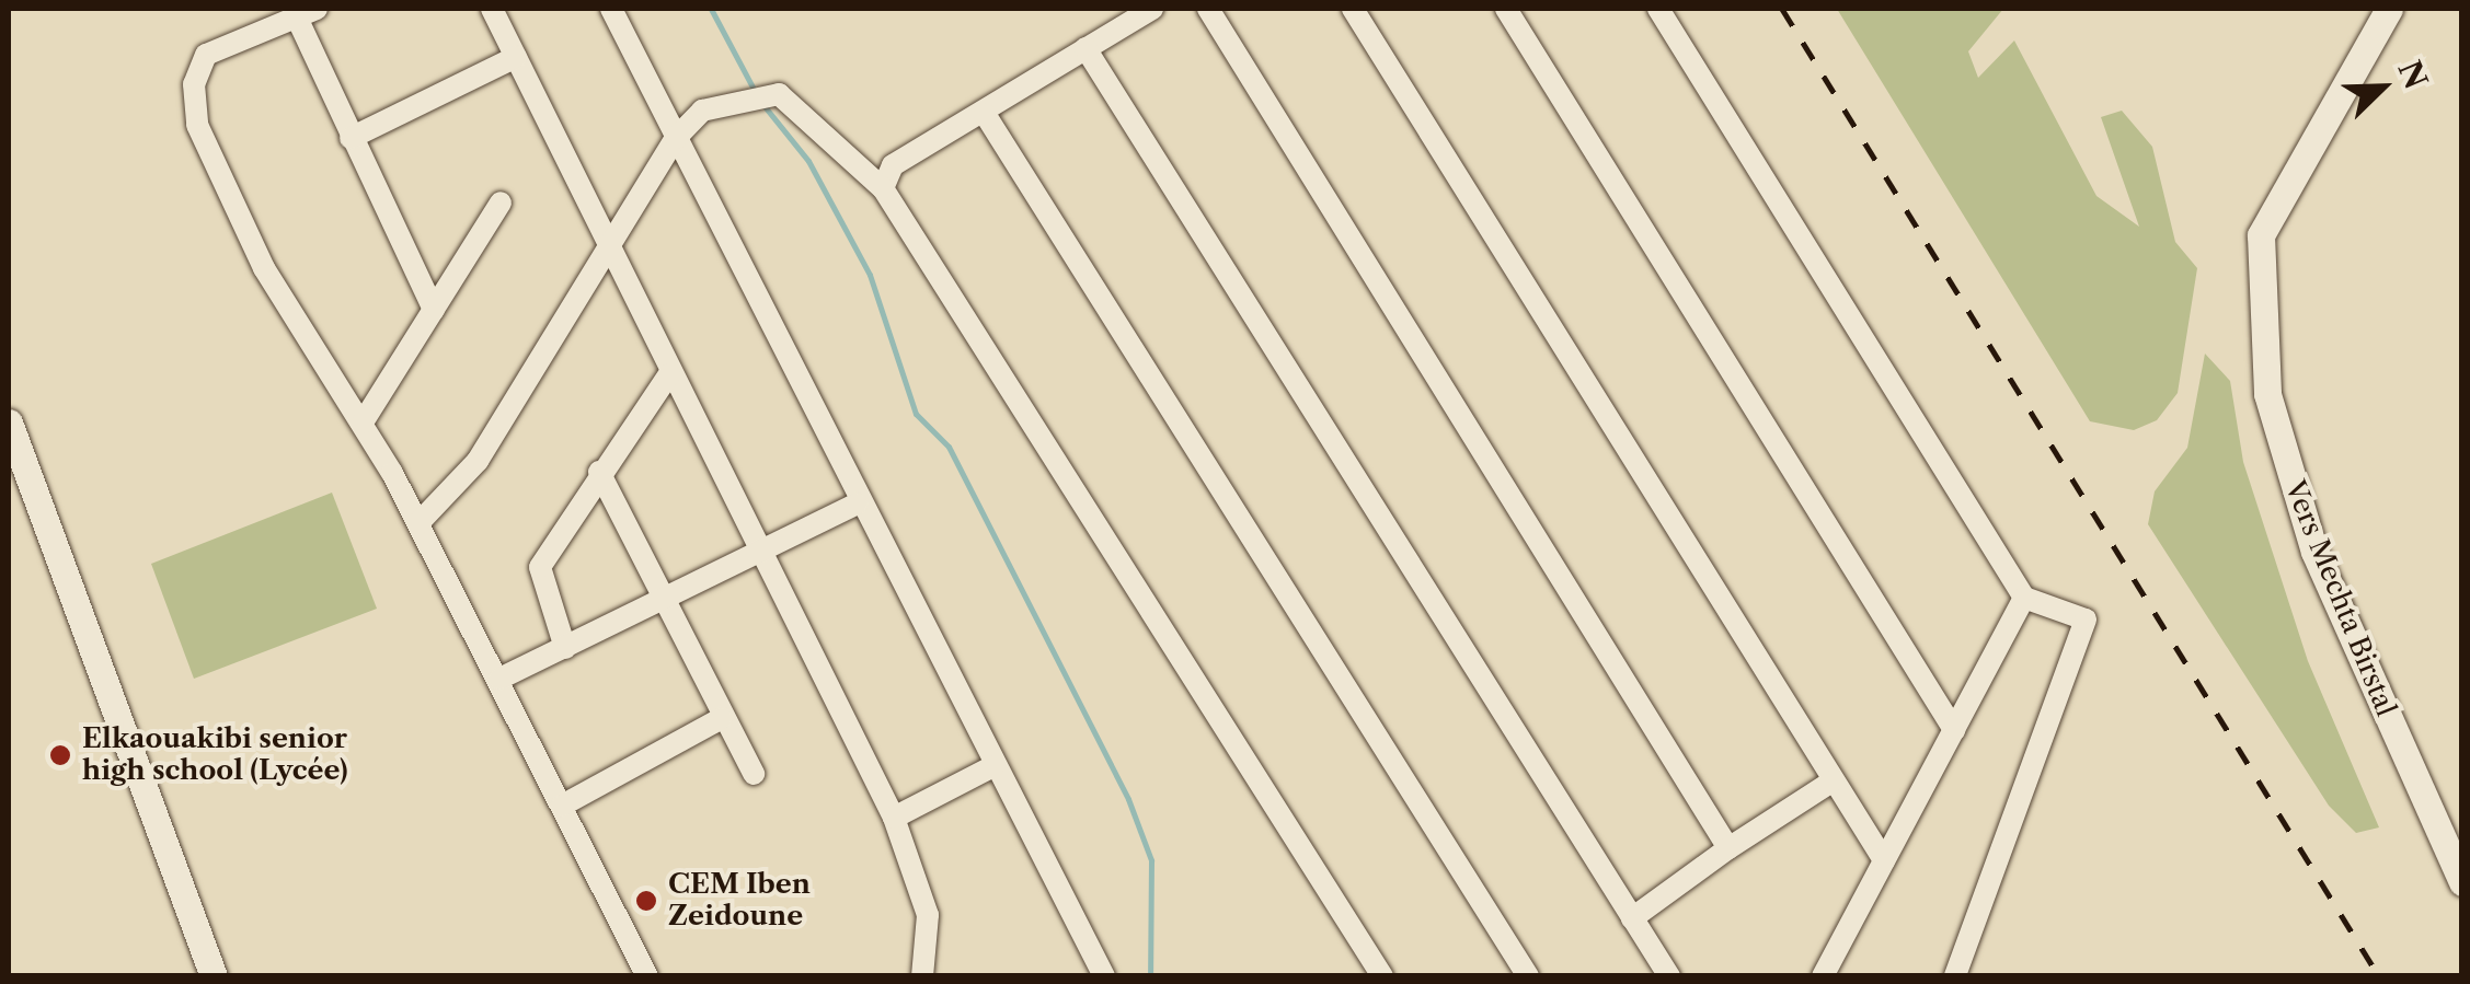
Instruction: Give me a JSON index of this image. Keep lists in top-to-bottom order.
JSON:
{
  "streets": {
    "street": ["Vers Mechta Birstal"]
  },
  "places": ["Elkaouakibi senior high school (Lycée)", "CEM Iben Zeidoune"],
  "north": "top right"
}
